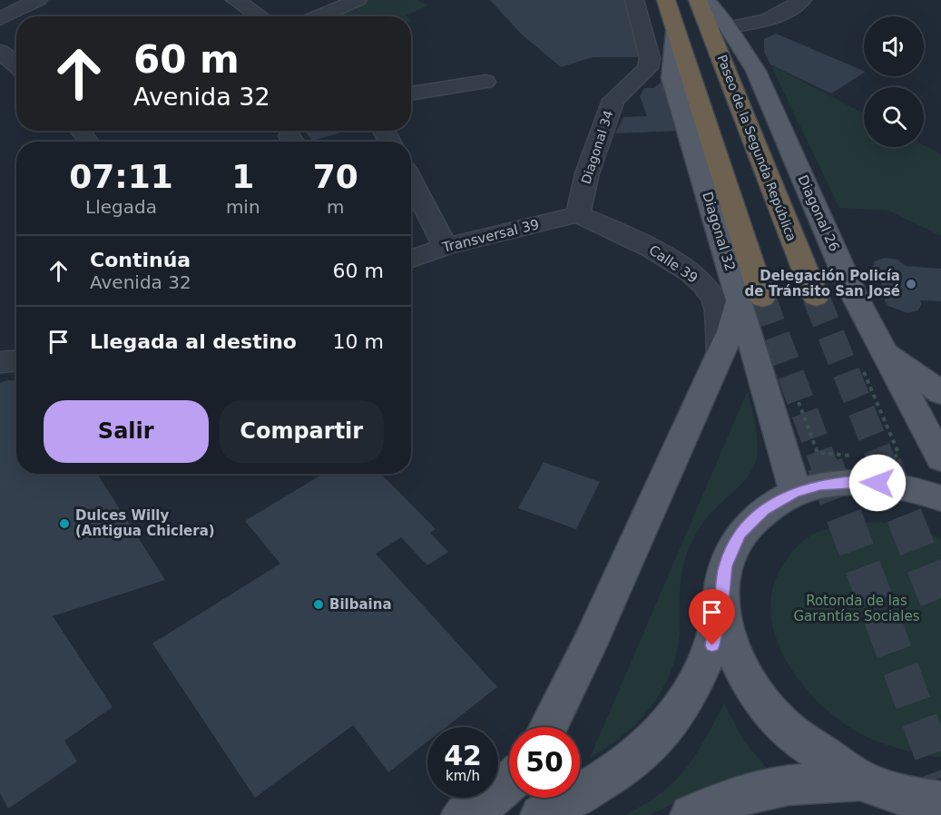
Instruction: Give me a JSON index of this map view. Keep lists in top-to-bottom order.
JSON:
{
  "streets": {
    "highway": ["Paseo de la Segunda República"],
    "main road": ["Diagonal 26", "Diagonal 32"],
    "street": ["Diagonal 34", "Transversal 39", "Calle 39"]
  },
  "crossings": [
    ["Diagonal 34", "Transversal 39"],
    ["Diagonal 34", "Calle 39"],
    ["Transversal 39", "Calle 39"]
  ],
  "parks": ["Rotonda de las Garantías Sociales"],
  "places": ["Delegación Policía de Tránsito San José", "Dulces Willy (Antigua Chiclera)", "Bilbaina"],
  "page": {
    "turn": ["60 m", "Avenida 32"],
    "eta": [
      "07:11",
      "Llegada",
      "1",
      "min",
      "70",
      "m"
    ],
    "list": [
      {
        "name": "Continúa",
        "note": "Avenida 32",
        "value": "60 m"
      },
      {
        "name": "Llegada al destino",
        "value": "10 m"
      }
    ],
    "buttons": ["Salir", "Compartir"],
    "speed": "42 km/h",
    "limit": "50"
  }
}
